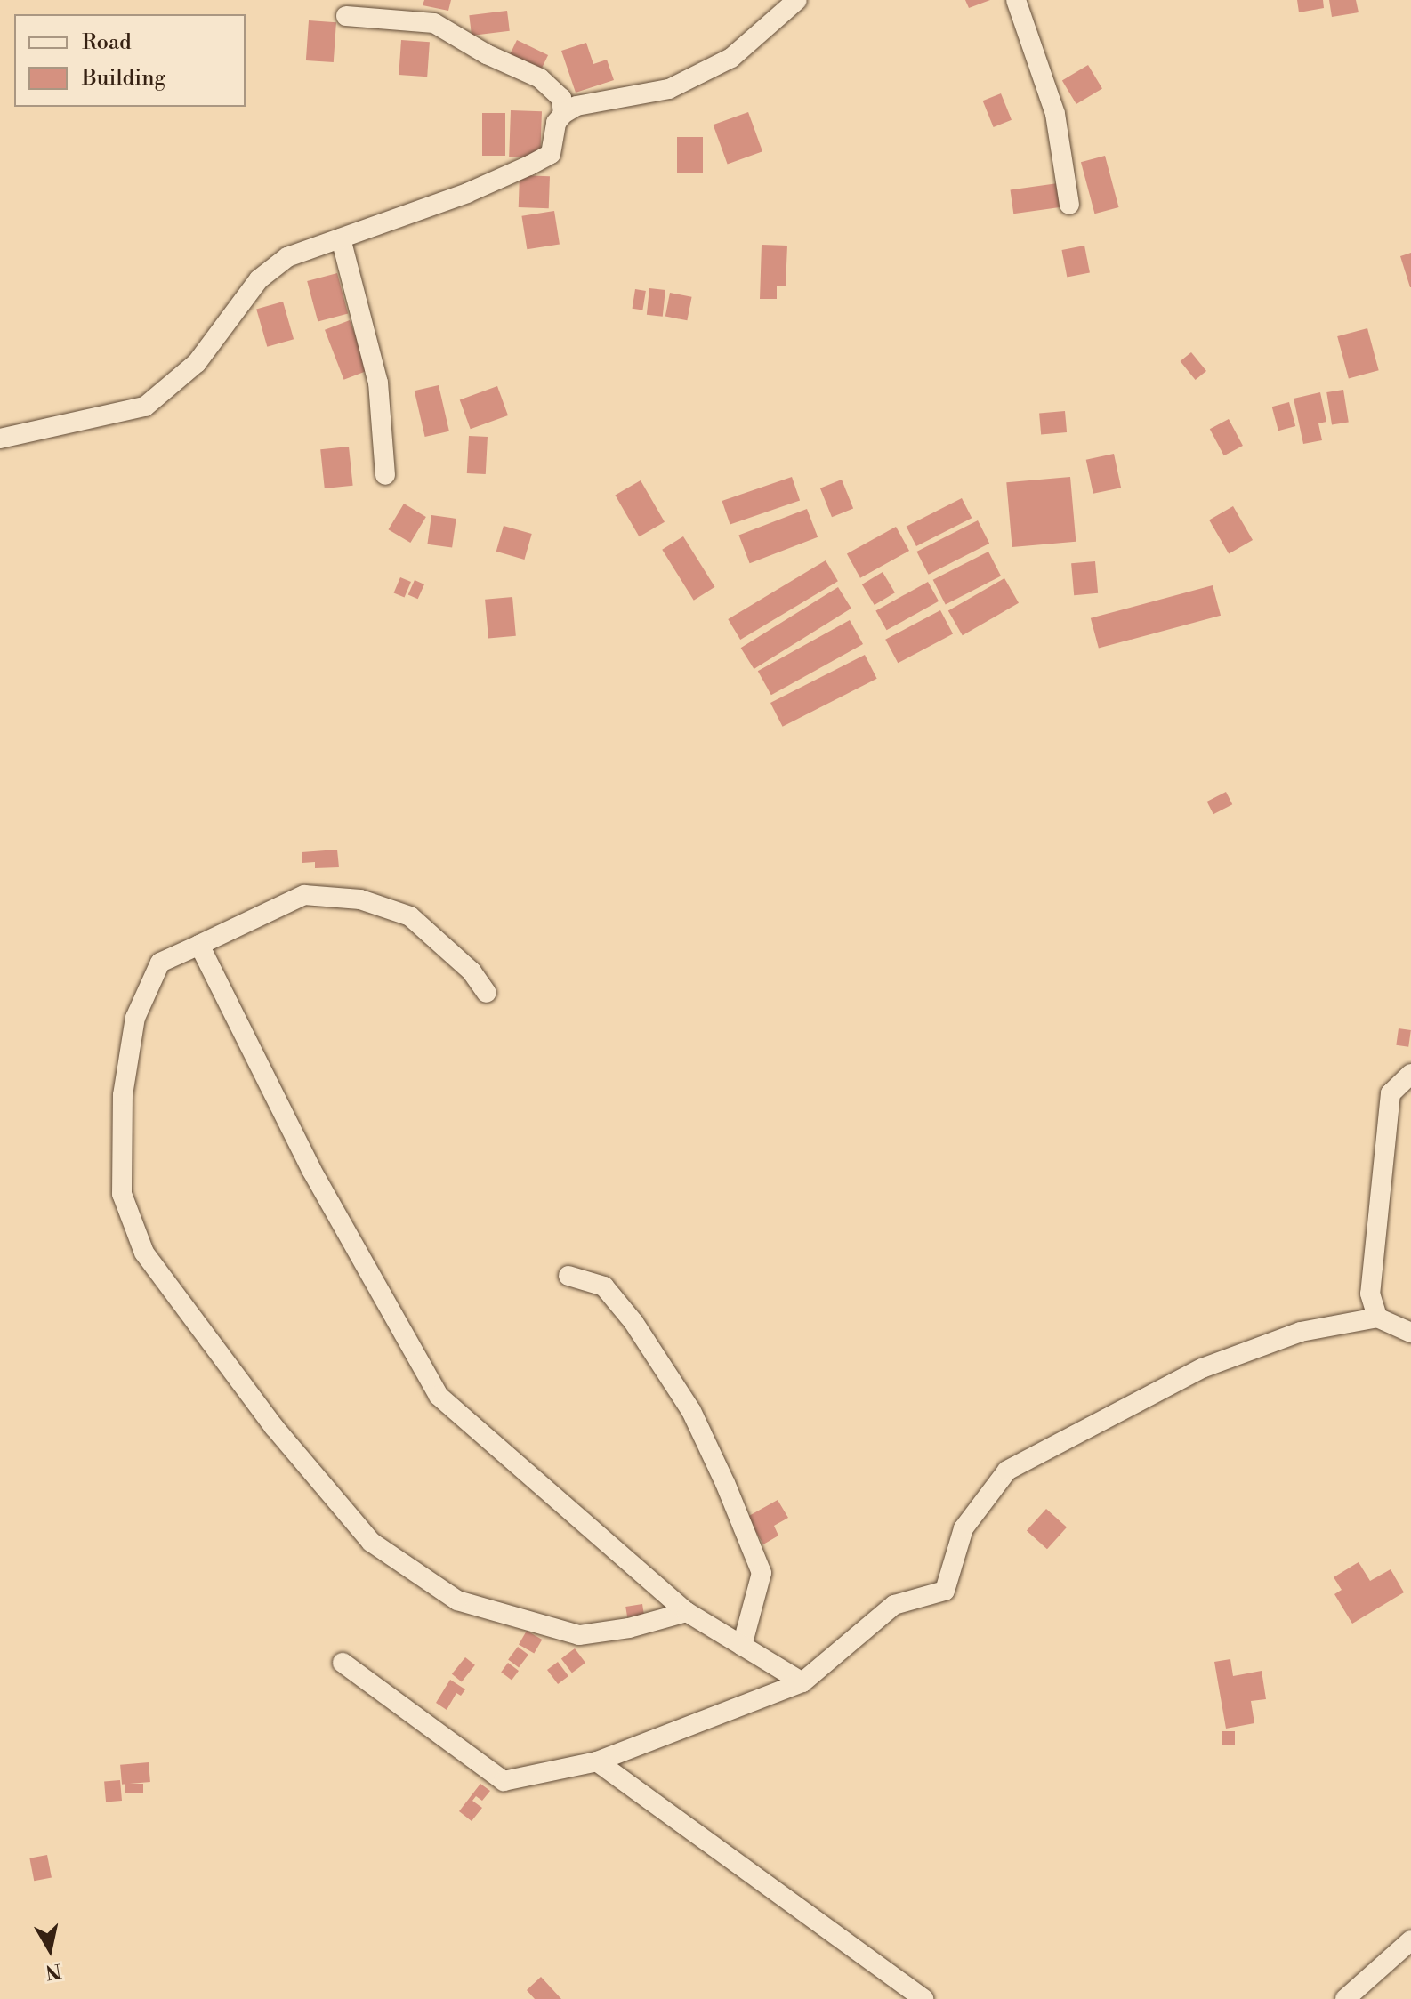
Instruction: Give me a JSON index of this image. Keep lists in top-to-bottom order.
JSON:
{
  "legend": ["Road", "Building"],
  "north": "bottom"
}
